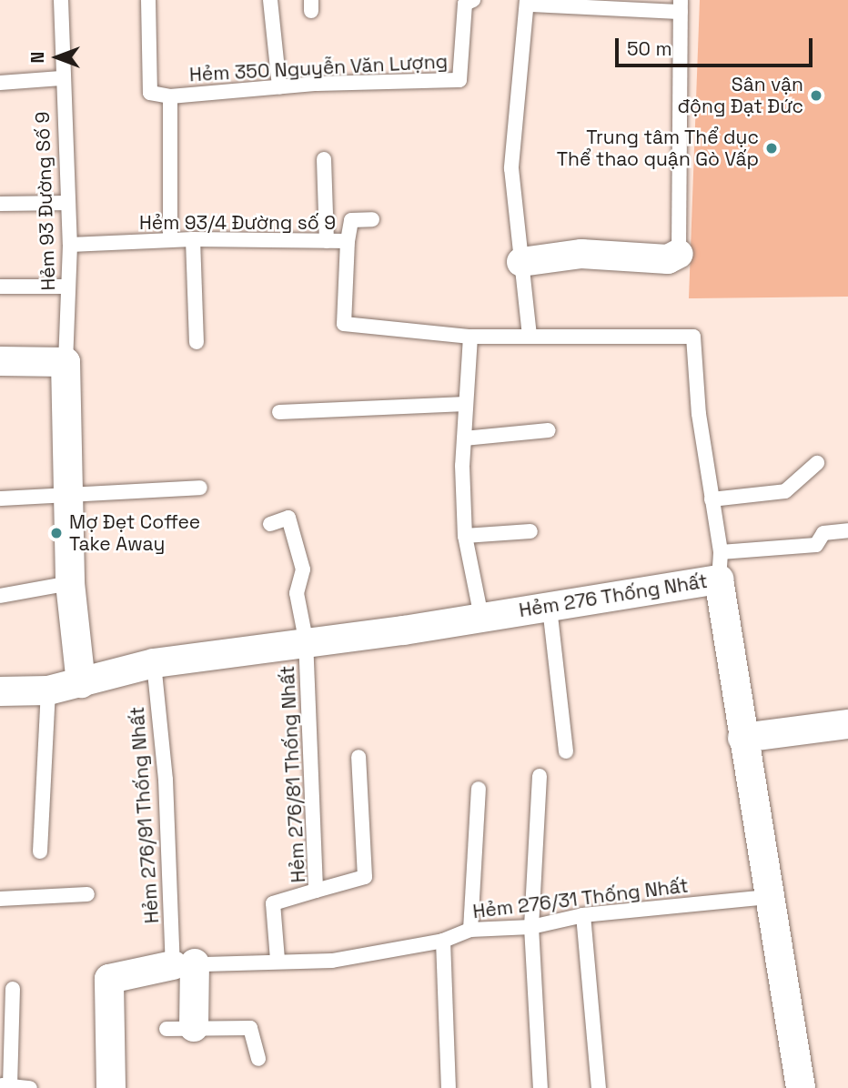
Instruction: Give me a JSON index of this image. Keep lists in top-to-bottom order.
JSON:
{
  "streets": {
    "street": ["Hẻm 276 Thống Nhất"],
    "lane": [
      "Hẻm 350 Nguyễn Văn Lượng",
      "Hẻm 93 Đường Số 9",
      "Hẻm 93/4 Đường số 9",
      "Hẻm 276/81 Thống Nhất",
      "Hẻm 276/91 Thống Nhất",
      "Hẻm 276/31 Thống Nhất"
    ]
  },
  "crossings": [
    ["Hẻm 93 Đường Số 9", "Hẻm 93/4 Đường số 9"],
    ["Hẻm 276 Thống Nhất", "Hẻm 276/81 Thống Nhất"],
    ["Hẻm 276 Thống Nhất", "Hẻm 276/91 Thống Nhất"],
    ["Hẻm 276 Thống Nhất", "Hẻm 276/31 Thống Nhất"],
    ["Hẻm 276/91 Thống Nhất", "Hẻm 276/31 Thống Nhất"]
  ],
  "places": ["Sân vận động Đạt Đức", "Trung tâm Thể dục Thể thao quận Gò Vấp", "Mợ Đẹt Coffee Take Away"],
  "scale_bar": "50 m",
  "north": "left"
}
